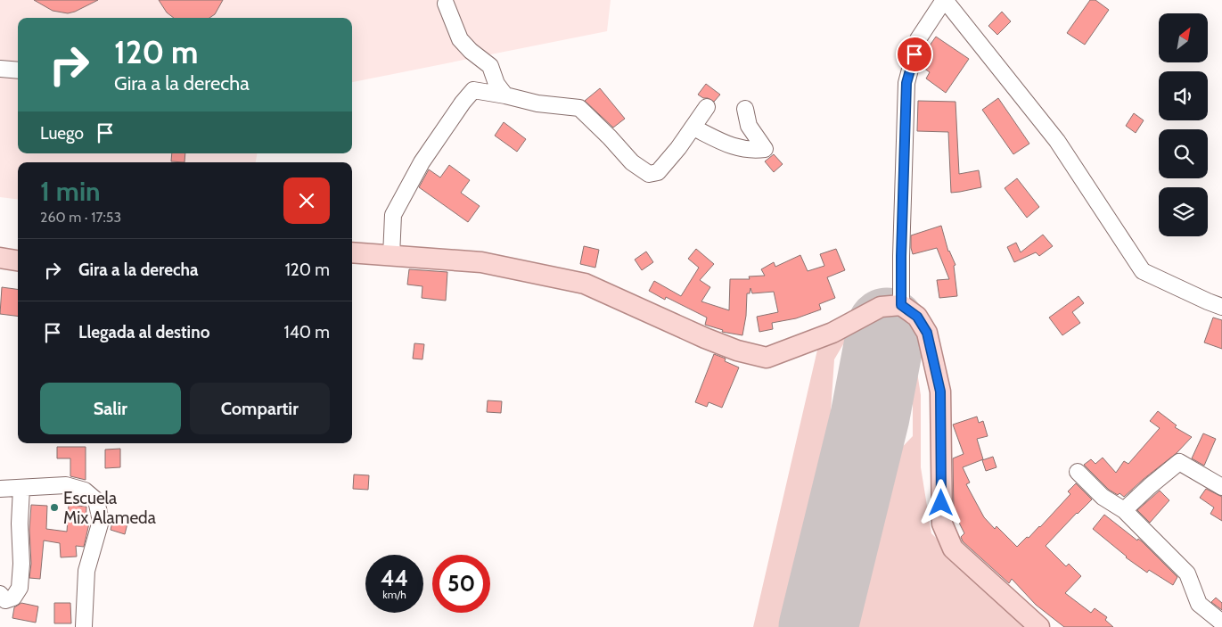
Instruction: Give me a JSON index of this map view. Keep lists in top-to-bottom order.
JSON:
{
  "places": ["Escuela Mix Alameda"],
  "north": "top right",
  "page": {
    "turn": ["120 m", "Gira a la derecha"],
    "then": "Luego",
    "heading": ["1 min", "260 m · 17:53"],
    "list": [
      {
        "name": "Gira a la derecha",
        "value": "120 m"
      },
      {
        "name": "Llegada al destino",
        "value": "140 m"
      }
    ],
    "buttons": ["Salir", "Compartir"],
    "speed": "44 km/h",
    "limit": "50"
  }
}
